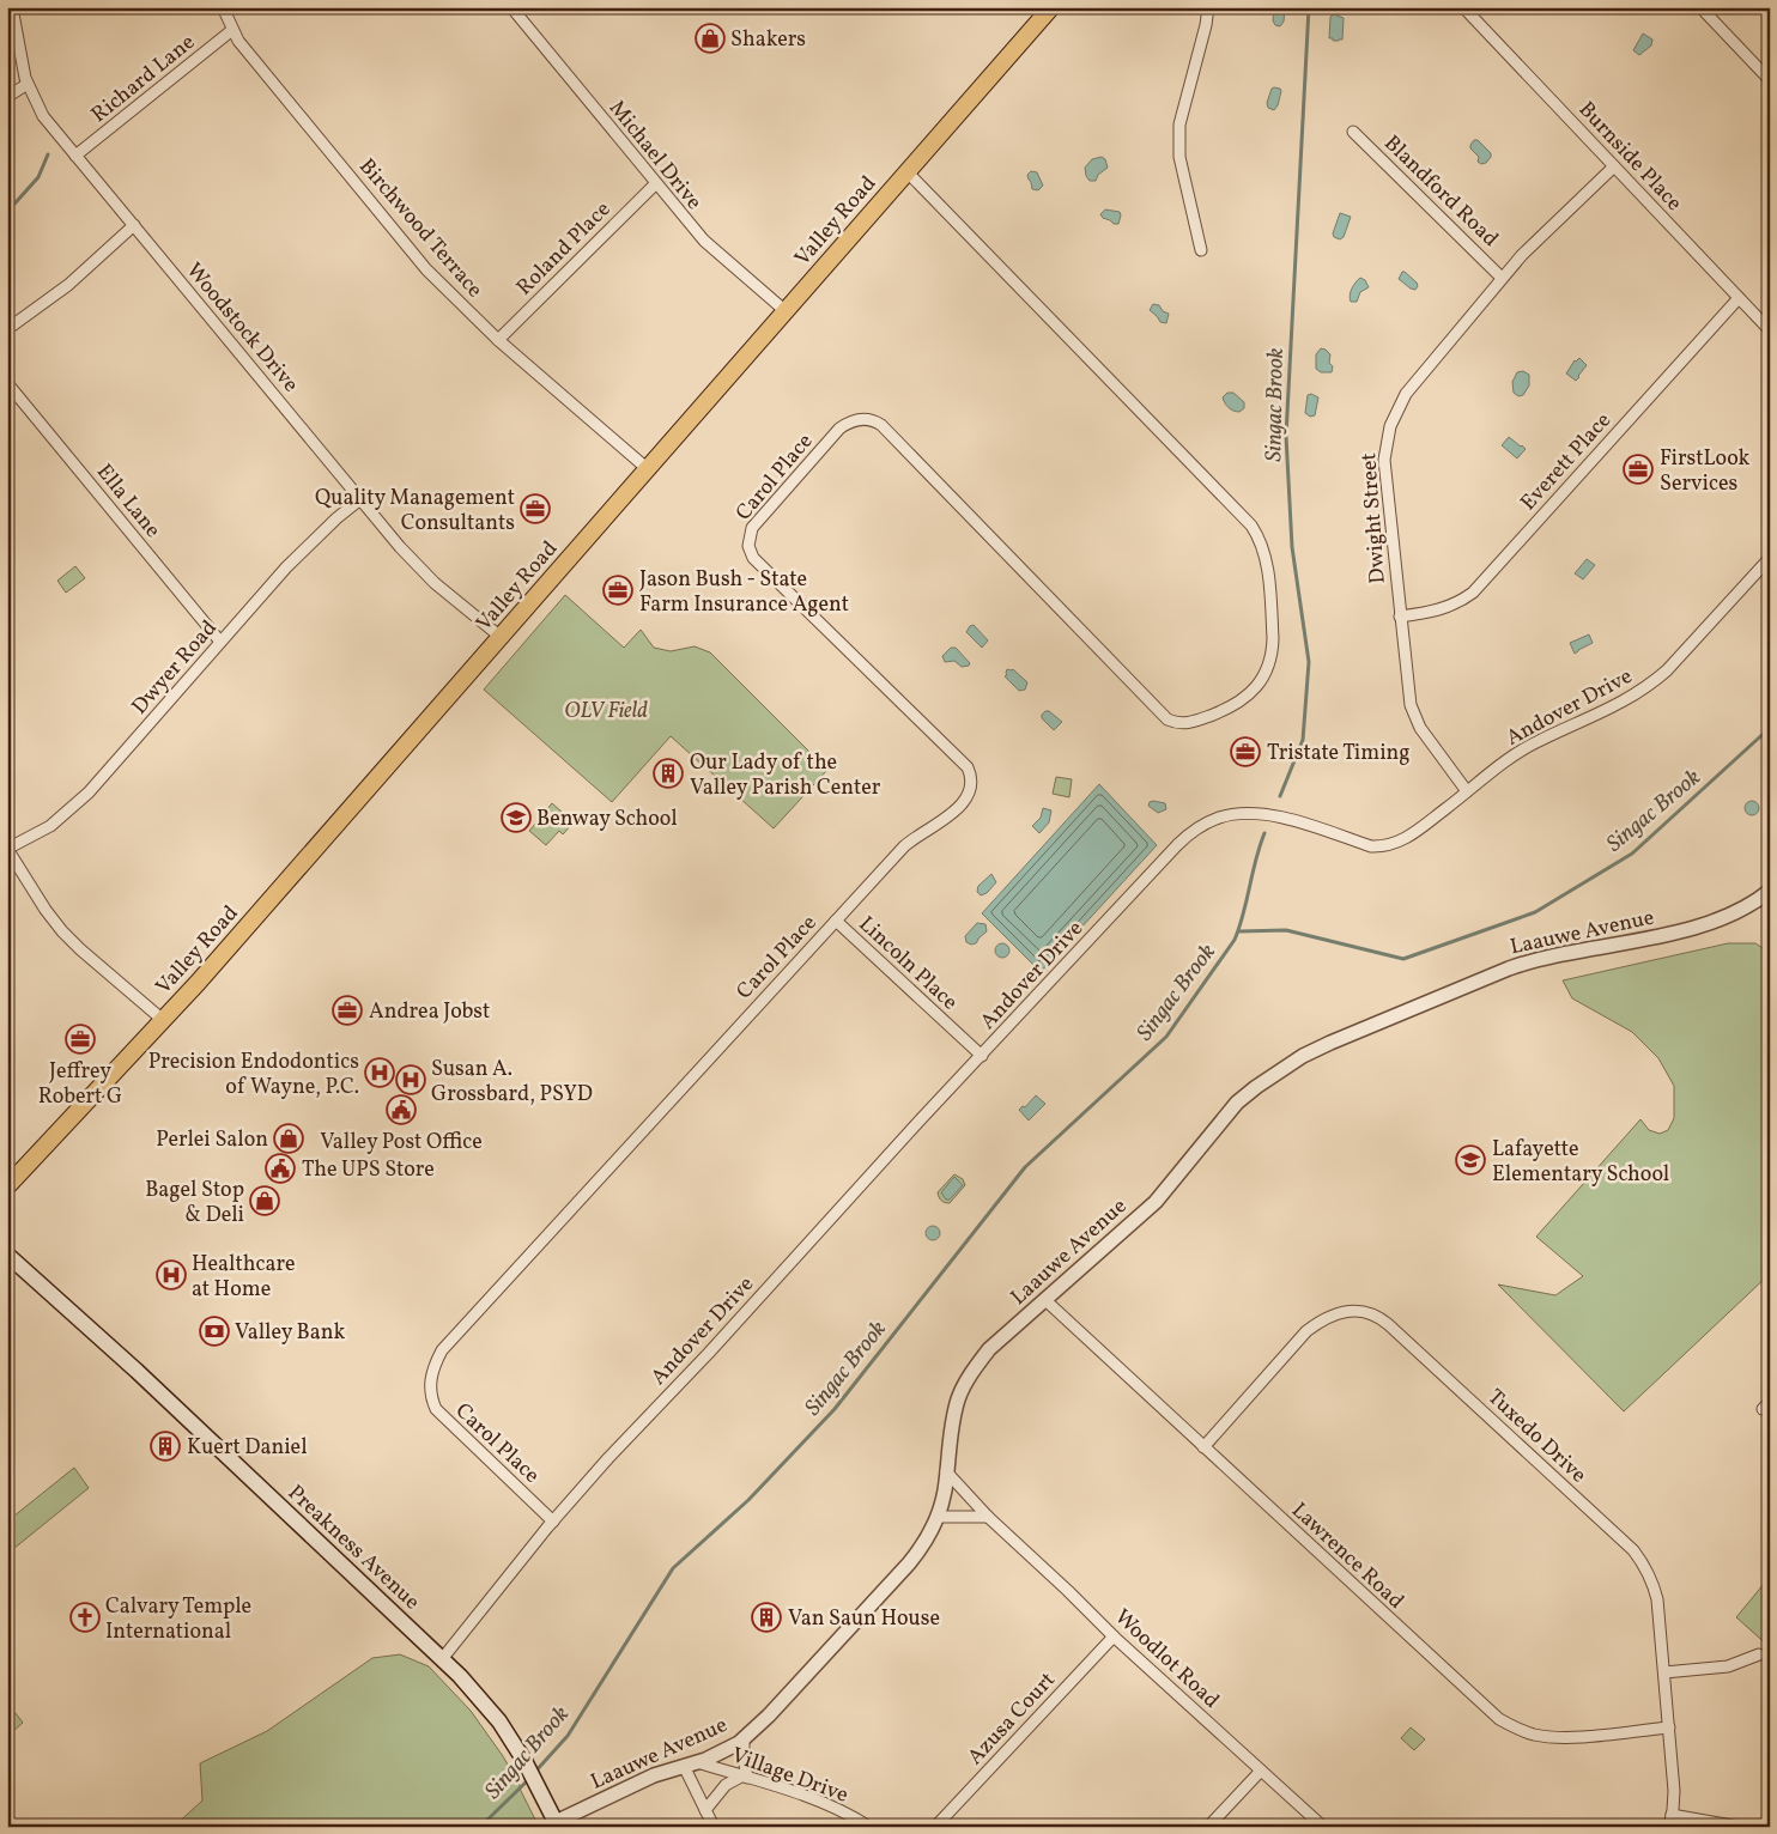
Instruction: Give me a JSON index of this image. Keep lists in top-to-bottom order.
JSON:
{
  "streets": {
    "main road": ["Valley Road", "Preakness Avenue"],
    "street": [
      "Richard Lane",
      "Michael Drive",
      "Burnside Place",
      "Blandford Road",
      "Birchwood Terrace",
      "Roland Place",
      "Woodstock Drive",
      "Everett Place",
      "Carol Place",
      "Ella Lane",
      "Dwight Street",
      "Dwyer Road",
      "Andover Drive",
      "Laauwe Avenue",
      "Lincoln Place",
      "Tuxedo Drive",
      "Lawrence Road",
      "Woodlot Road",
      "Azusa Court",
      "Village Drive"
    ]
  },
  "crossings": [
    ["Richard Lane", "Birchwood Terrace"],
    ["Richard Lane", "Woodstock Drive"],
    ["Michael Drive", "Valley Road"],
    ["Michael Drive", "Roland Place"],
    ["Burnside Place", "Everett Place"],
    ["Burnside Place", "Dwight Street"],
    ["Blandford Road", "Dwight Street"],
    ["Valley Road", "Birchwood Terrace"],
    ["Valley Road", "Woodstock Drive"],
    ["Valley Road", "Carol Place"],
    ["Birchwood Terrace", "Roland Place"],
    ["Woodstock Drive", "Dwyer Road"],
    ["Everett Place", "Dwight Street"],
    ["Carol Place", "Andover Drive"],
    ["Carol Place", "Lincoln Place"],
    ["Ella Lane", "Dwyer Road"],
    ["Dwight Street", "Andover Drive"],
    ["Andover Drive", "Lincoln Place"],
    ["Andover Drive", "Preakness Avenue"],
    ["Laauwe Avenue", "Preakness Avenue"],
    ["Laauwe Avenue", "Lawrence Road"],
    ["Laauwe Avenue", "Woodlot Road"],
    ["Laauwe Avenue", "Village Drive"],
    ["Tuxedo Drive", "Lawrence Road"],
    ["Woodlot Road", "Azusa Court"]
  ],
  "water": ["Singac Brook"],
  "parks": ["OLV Field"],
  "places": {
    "shop": ["Shakers", "Perlei Salon", "Bagel Stop & Deli"],
    "office": [
      "FirstLook Services",
      "Quality Management Consultants",
      "Jason Bush - State Farm Insurance Agent",
      "Tristate Timing",
      "Andrea Jobst",
      "Jeffrey Robert G"
    ],
    "building": ["Our Lady of the Valley Parish Center", "Kuert Daniel", "Van Saun House"],
    "school or university": ["Benway School", "Lafayette Elementary School"],
    "hospital": ["Precision Endodontics of Wayne, P.C.", "Susan A. Grossbard, PSYD", "Healthcare at Home"],
    "public building": ["Valley Post Office", "The UPS Store"],
    "bank": ["Valley Bank"],
    "church": ["Calvary Temple International"]
  }
}
